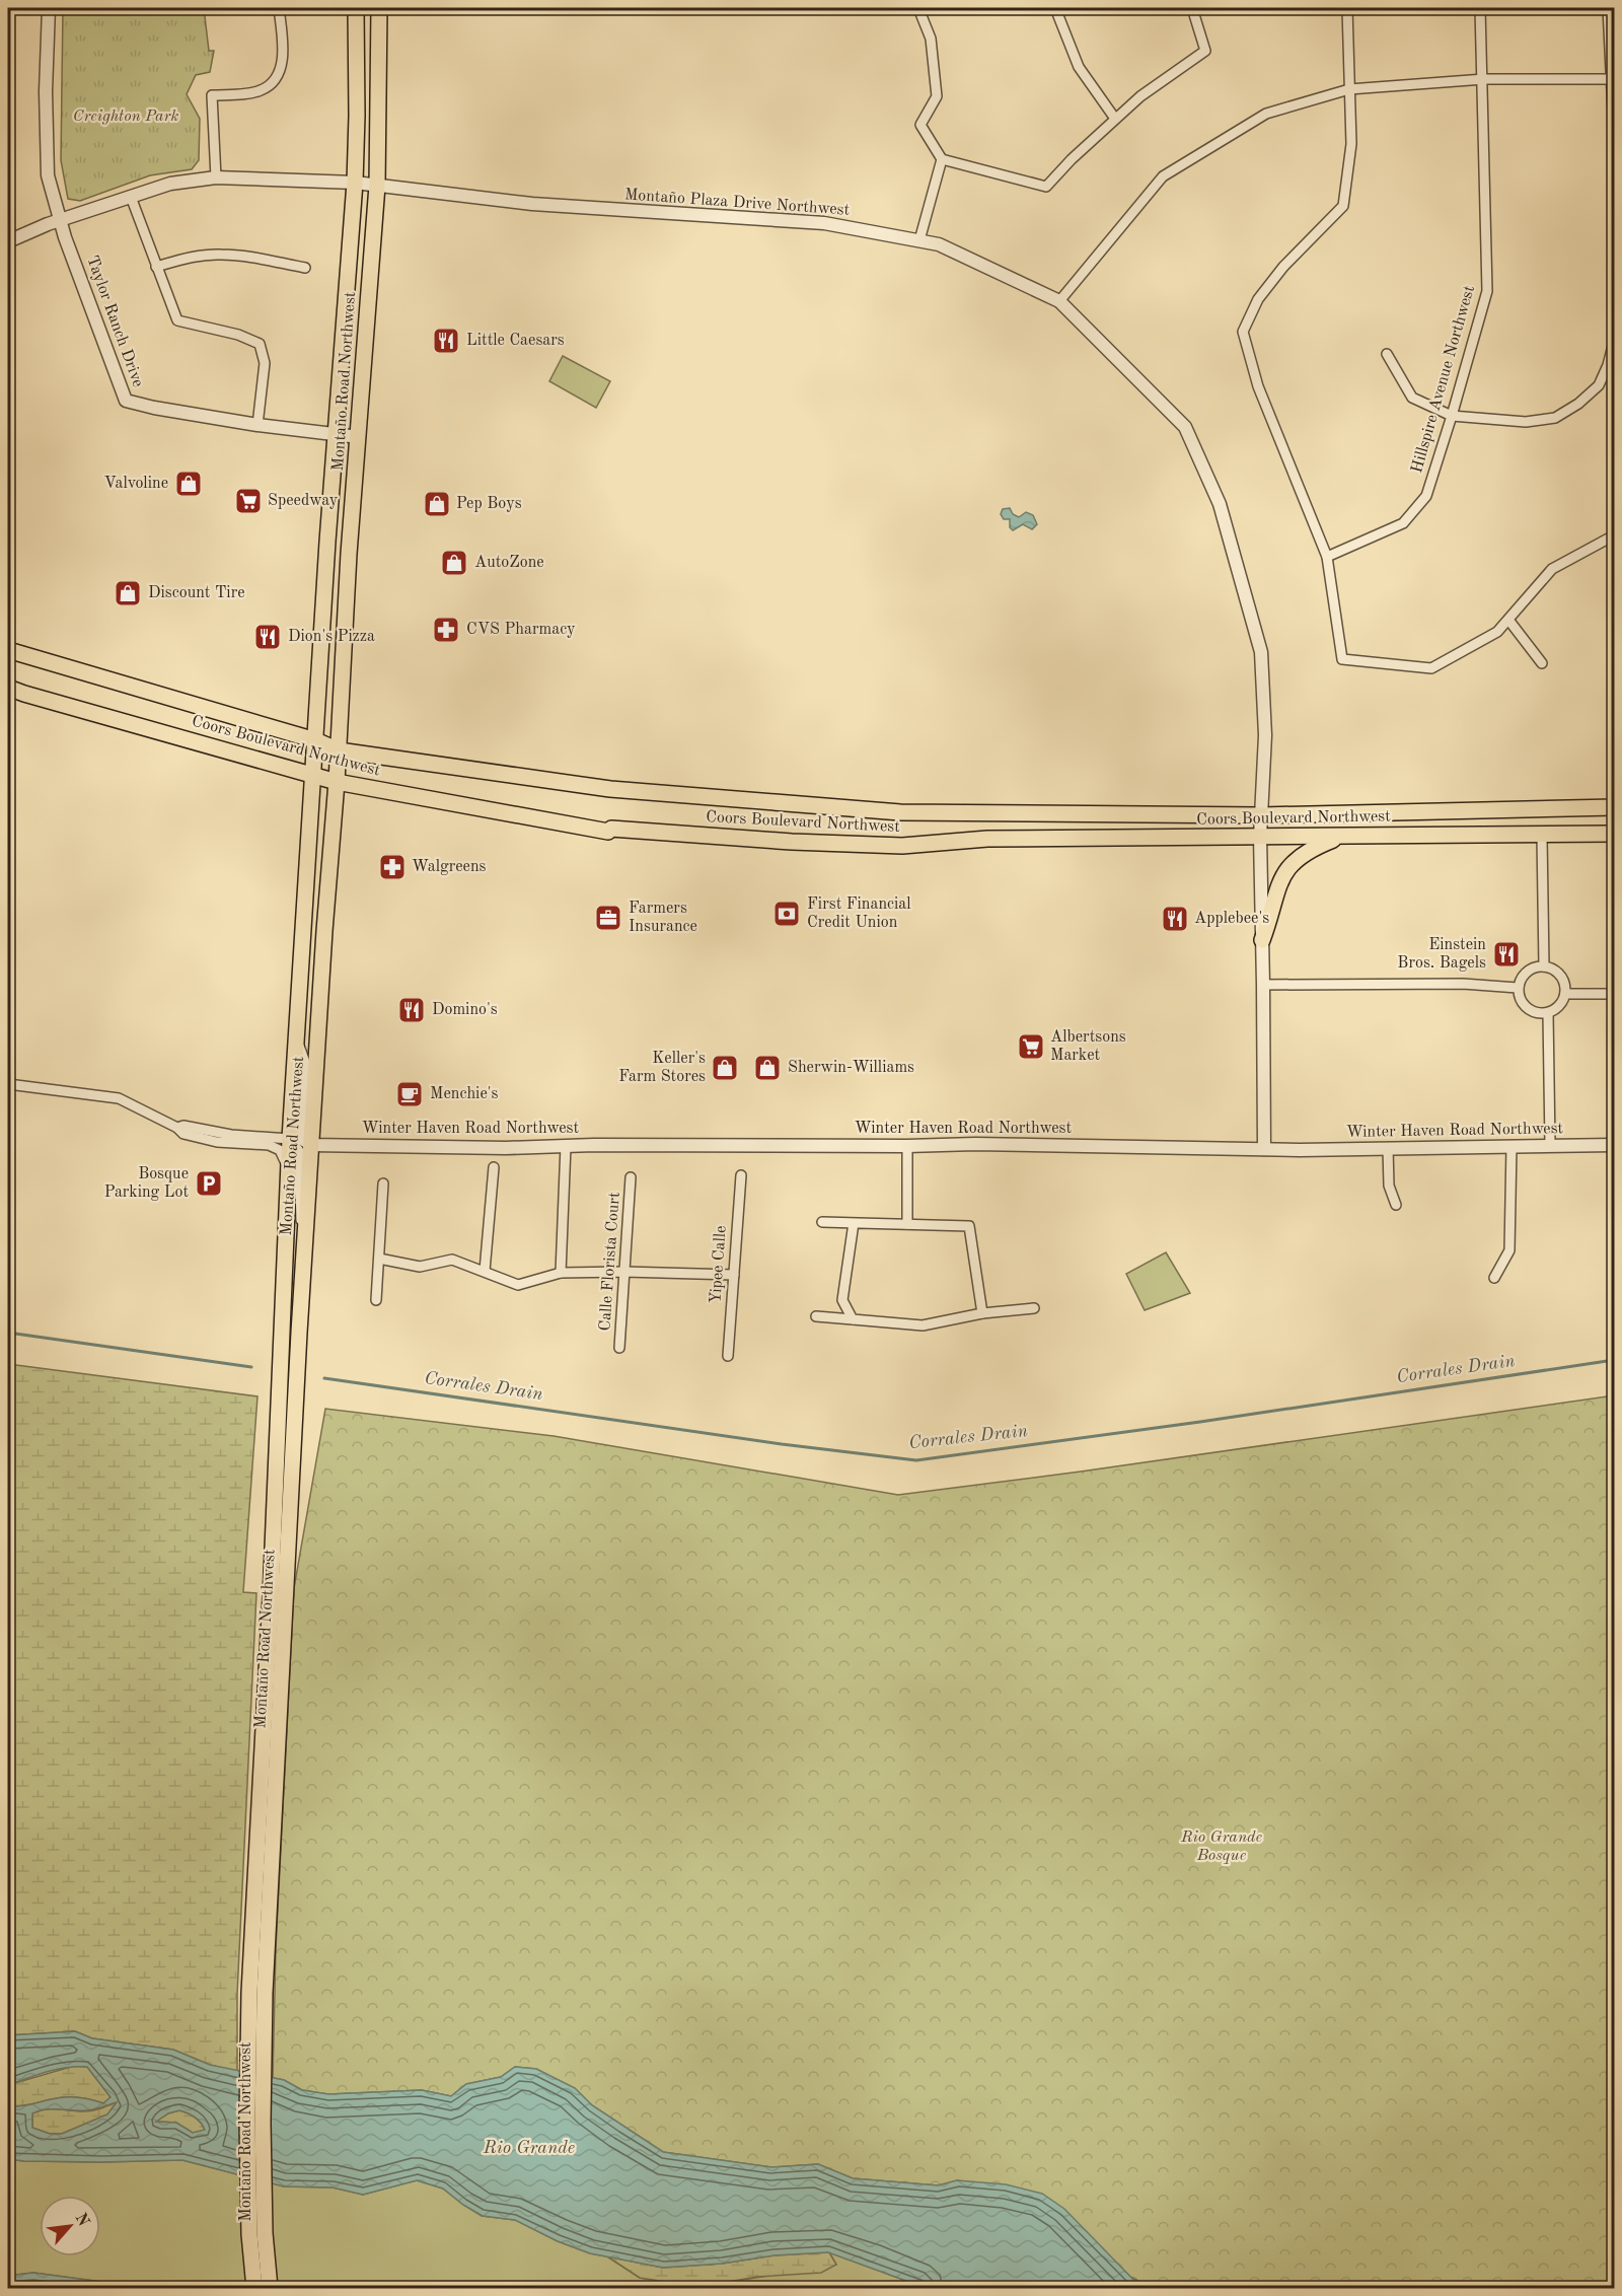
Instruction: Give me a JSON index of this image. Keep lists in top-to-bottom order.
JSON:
{
  "streets": {
    "main road": ["Montaño Road Northwest", "Coors Boulevard Northwest"],
    "street": [
      "Montaño Plaza Drive Northwest",
      "Taylor Ranch Drive",
      "Hillspire Avenue Northwest",
      "Winter Haven Road Northwest",
      "Calle Florista Court",
      "Yipee Calle"
    ]
  },
  "crossings": [
    ["Montaño Plaza Drive Northwest", "Taylor Ranch Drive"],
    ["Montaño Plaza Drive Northwest", "Montaño Road Northwest"],
    ["Montaño Plaza Drive Northwest", "Coors Boulevard Northwest"],
    ["Montaño Plaza Drive Northwest", "Winter Haven Road Northwest"],
    ["Taylor Ranch Drive", "Montaño Road Northwest"],
    ["Montaño Road Northwest", "Coors Boulevard Northwest"],
    ["Montaño Road Northwest", "Winter Haven Road Northwest"]
  ],
  "water": ["Corrales Drain", "Rio Grande"],
  "parks": ["Creighton Park", "Rio Grande Bosque"],
  "places": {
    "restaurant": [
      "Little Caesars",
      "Dion's Pizza",
      "Applebee's",
      "Einstein Bros. Bagels",
      "Domino's"
    ],
    "shop": [
      "Valvoline",
      "Pep Boys",
      "AutoZone",
      "Discount Tire",
      "Keller's Farm Stores",
      "Sherwin-Williams"
    ],
    "supermarket": ["Speedway", "Albertsons Market"],
    "pharmacy": ["CVS Pharmacy", "Walgreens"],
    "bank": ["First Financial Credit Union"],
    "office": ["Farmers Insurance"],
    "cafe": ["Menchie's"],
    "parking": ["Bosque Parking Lot"]
  },
  "north": "top right"
}
